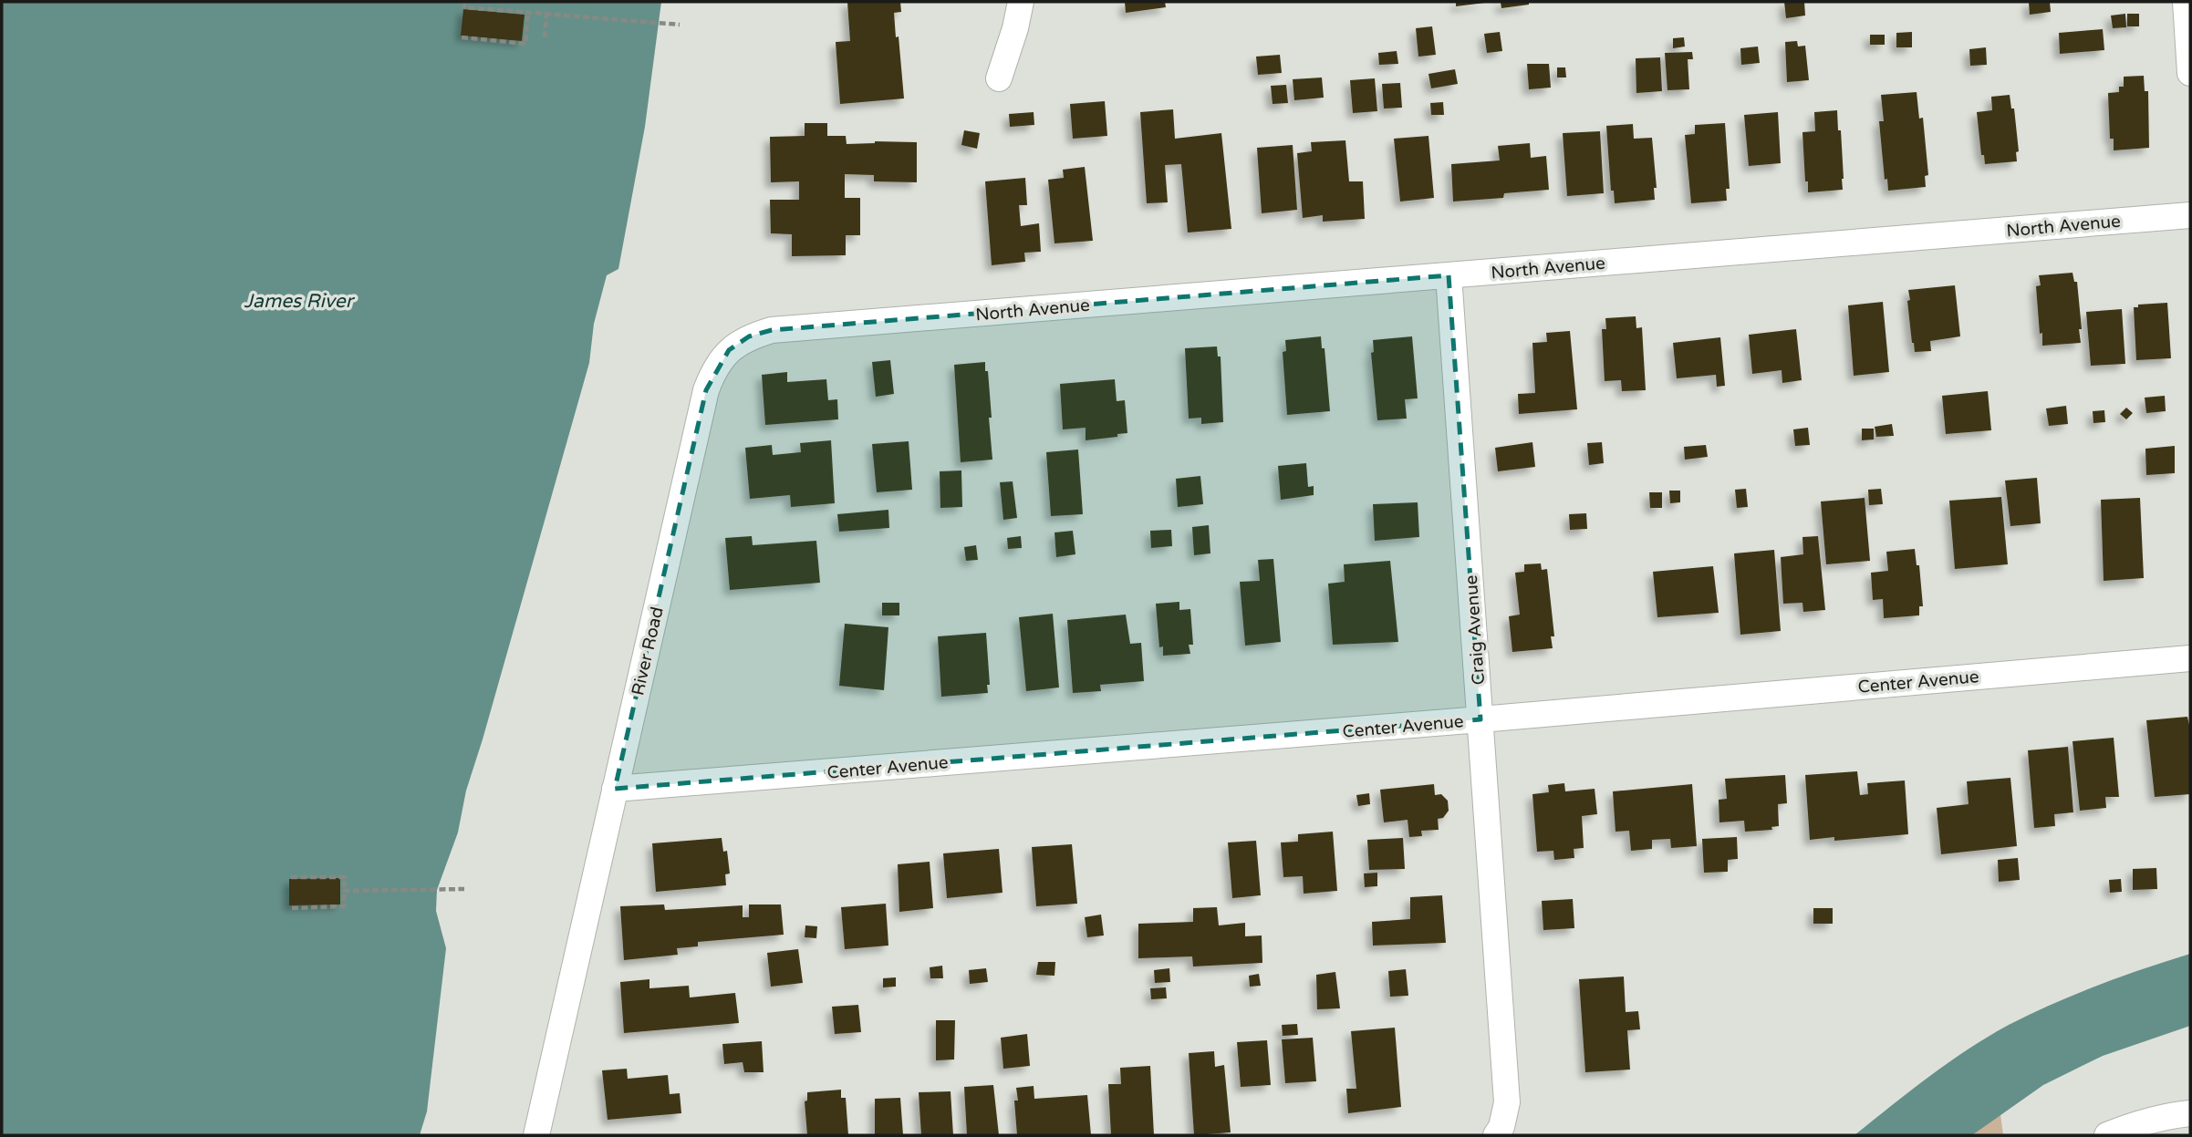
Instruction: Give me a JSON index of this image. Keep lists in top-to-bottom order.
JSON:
{
  "streets": {
    "street": [
      "North Avenue",
      "Craig Avenue",
      "River Road",
      "Center Avenue"
    ]
  },
  "crossings": [
    ["North Avenue", "Craig Avenue"],
    ["North Avenue", "River Road"],
    ["Craig Avenue", "Center Avenue"],
    ["River Road", "Center Avenue"]
  ],
  "water": ["James River"]
}
